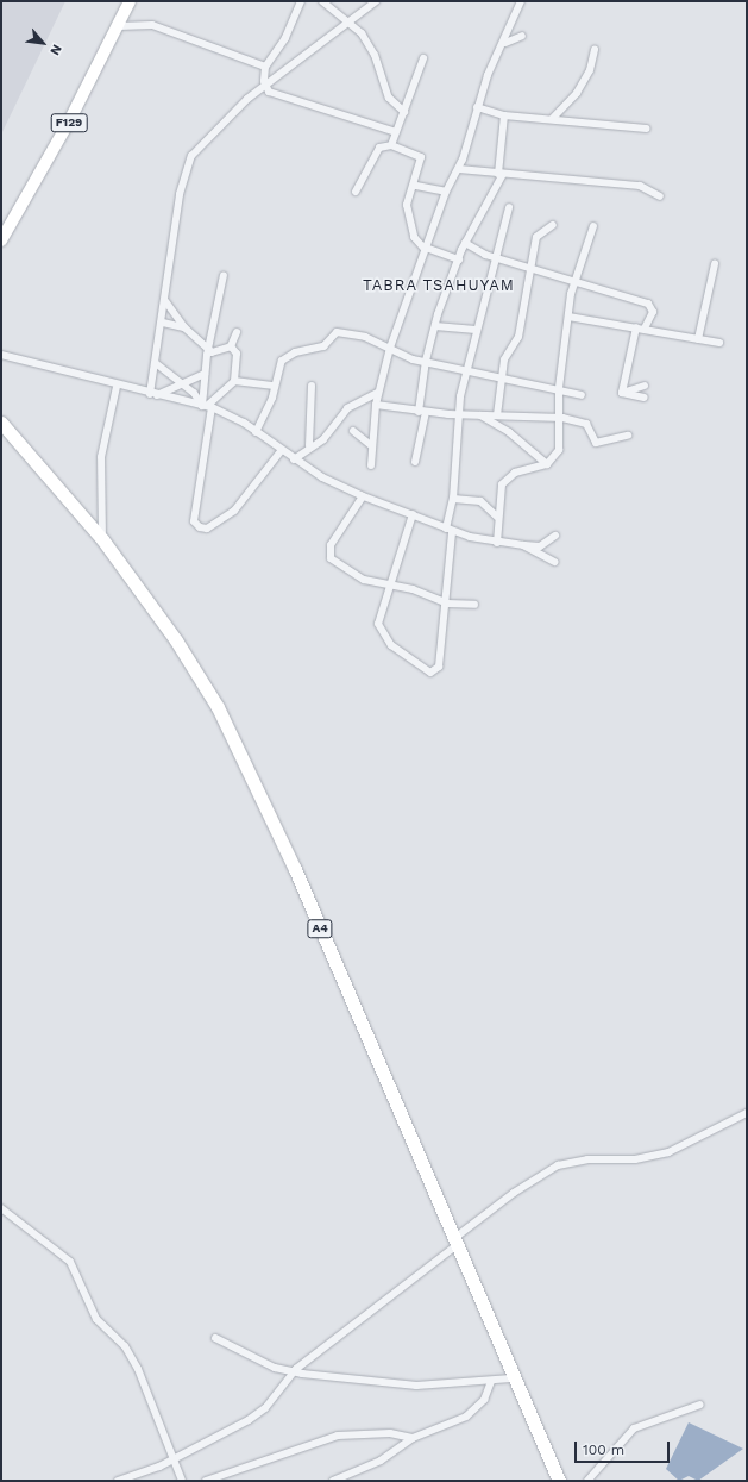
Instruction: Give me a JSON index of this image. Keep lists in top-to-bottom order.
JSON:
{
  "streets": {
    "highway": ["A4"],
    "main road": ["F129"]
  },
  "districts": ["TABRA TSAHUYAM"],
  "scale_bar": "100 m",
  "north": "bottom right"
}
